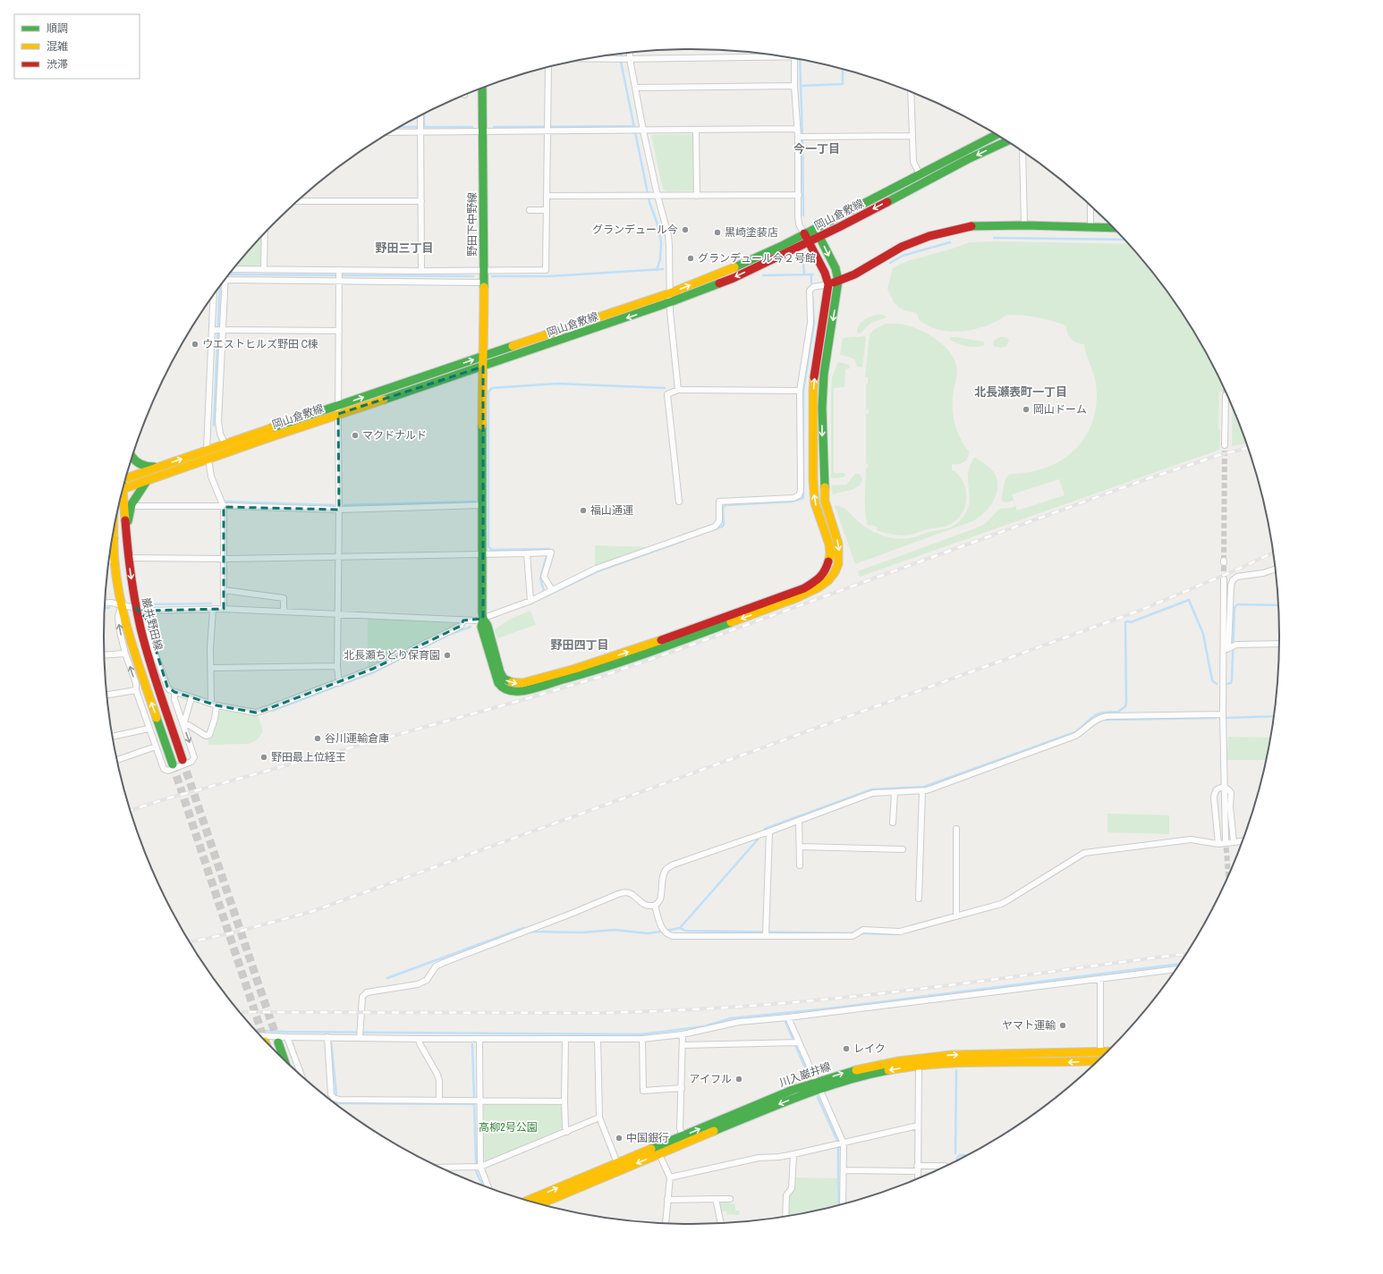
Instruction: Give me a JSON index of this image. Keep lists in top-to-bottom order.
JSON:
{
  "streets": {
    "main road": [
      "岡山倉敷線",
      "野田下中野線",
      "巌井野田線",
      "川入巌井線"
    ]
  },
  "crossings": [
    ["岡山倉敷線", "野田下中野線"]
  ],
  "districts": [
    "今一丁目",
    "野田三丁目",
    "北長瀬表町一丁目",
    "野田四丁目"
  ],
  "parks": ["高柳2号公園"],
  "places": [
    "グランデュール今",
    "黒崎塗装店",
    "グランデュール今２号館",
    "ウエストヒルズ野田 C棟",
    "岡山ドーム",
    "マクドナルド",
    "福山通運",
    "北長瀬ちどり保育園",
    "谷川運輸倉庫",
    "野田最上位経王",
    "ヤマト運輸",
    "レイク",
    "アイフル",
    "中国銀行"
  ],
  "legend": ["順調", "混雑", "渋滞"]
}
